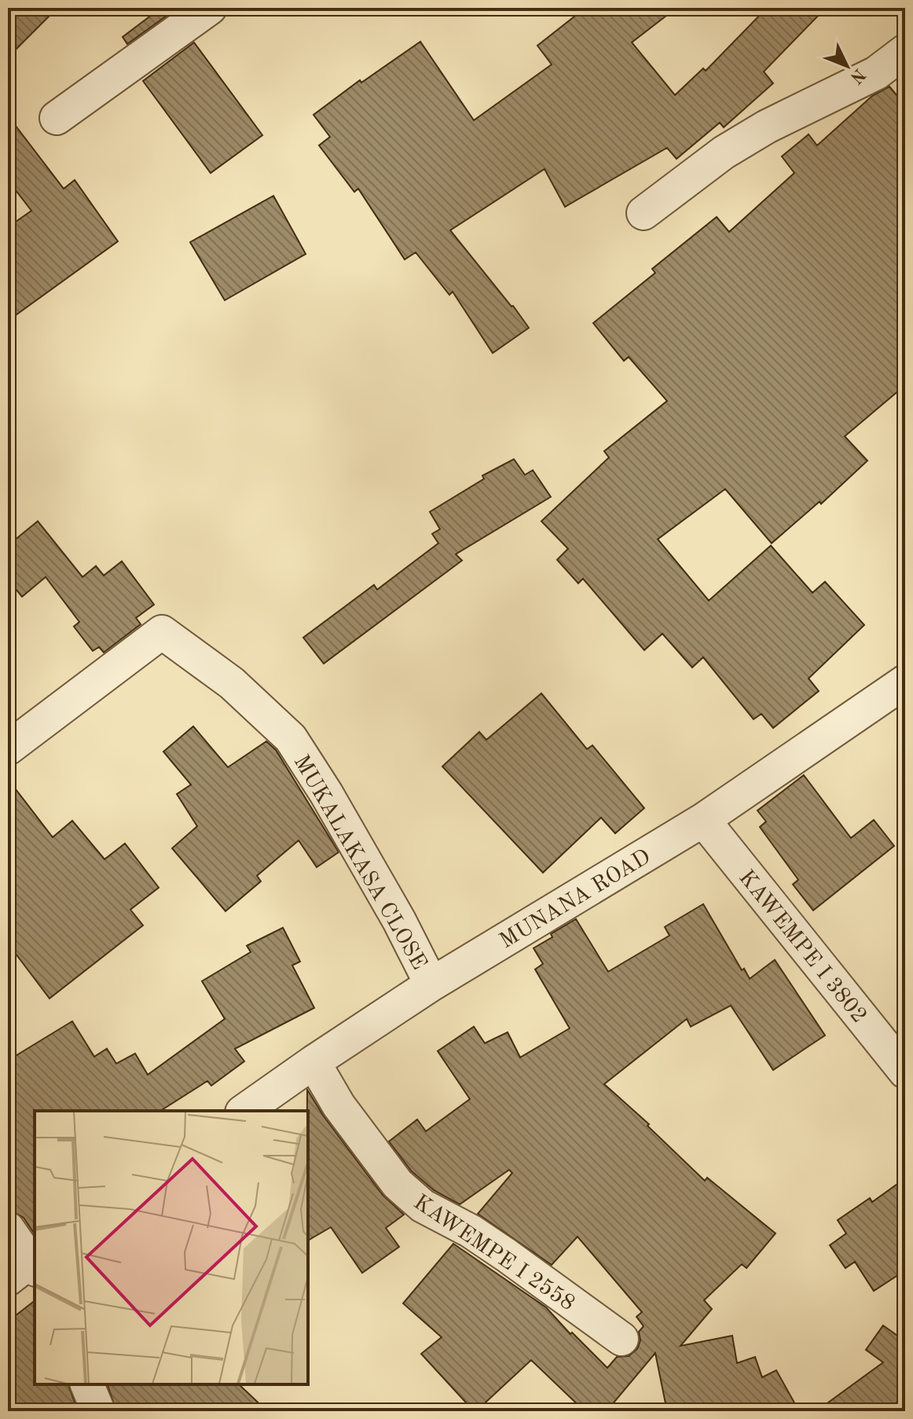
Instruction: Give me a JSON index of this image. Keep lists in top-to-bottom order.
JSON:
{
  "streets": {
    "street": [
      "MUKALAKASA CLOSE",
      "MUNANA ROAD",
      "KAWEMPE I 3802",
      "KAWEMPE I 2558"
    ]
  },
  "crossings": [
    ["MUKALAKASA CLOSE", "MUNANA ROAD"],
    ["MUNANA ROAD", "KAWEMPE I 3802"],
    ["MUNANA ROAD", "KAWEMPE I 2558"]
  ],
  "north": "bottom right"
}
